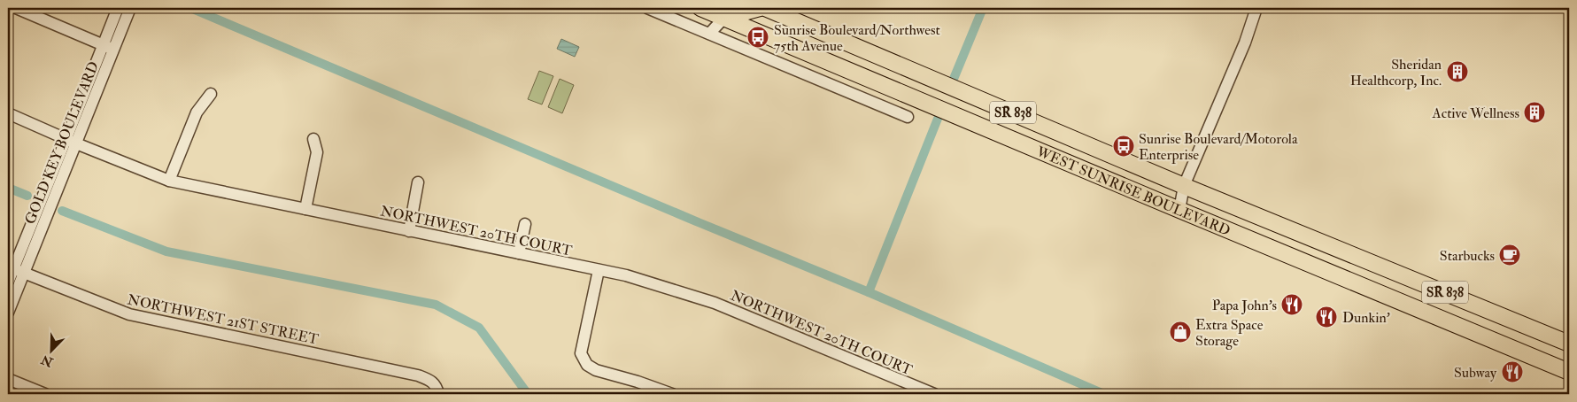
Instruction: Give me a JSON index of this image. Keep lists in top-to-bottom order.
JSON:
{
  "streets": {
    "highway": ["SR 838", "WEST SUNRISE BOULEVARD"],
    "street": ["GOLD KEY BOULEVARD", "NORTHWEST 20TH COURT", "NORTHWEST 21ST STREET"]
  },
  "crossings": [
    ["GOLD KEY BOULEVARD", "NORTHWEST 20TH COURT"],
    ["GOLD KEY BOULEVARD", "NORTHWEST 21ST STREET"]
  ],
  "places": {
    "bus stop": ["Sunrise Boulevard/Northwest 75th Avenue", "Sunrise Boulevard/Motorola Enterprise"],
    "building": ["Sheridan Healthcorp, Inc.", "Active Wellness"],
    "cafe": ["Starbucks"],
    "restaurant": ["Papa John's", "Dunkin'", "Subway"],
    "shop": ["Extra Space Storage"]
  },
  "north": "bottom left"
}
